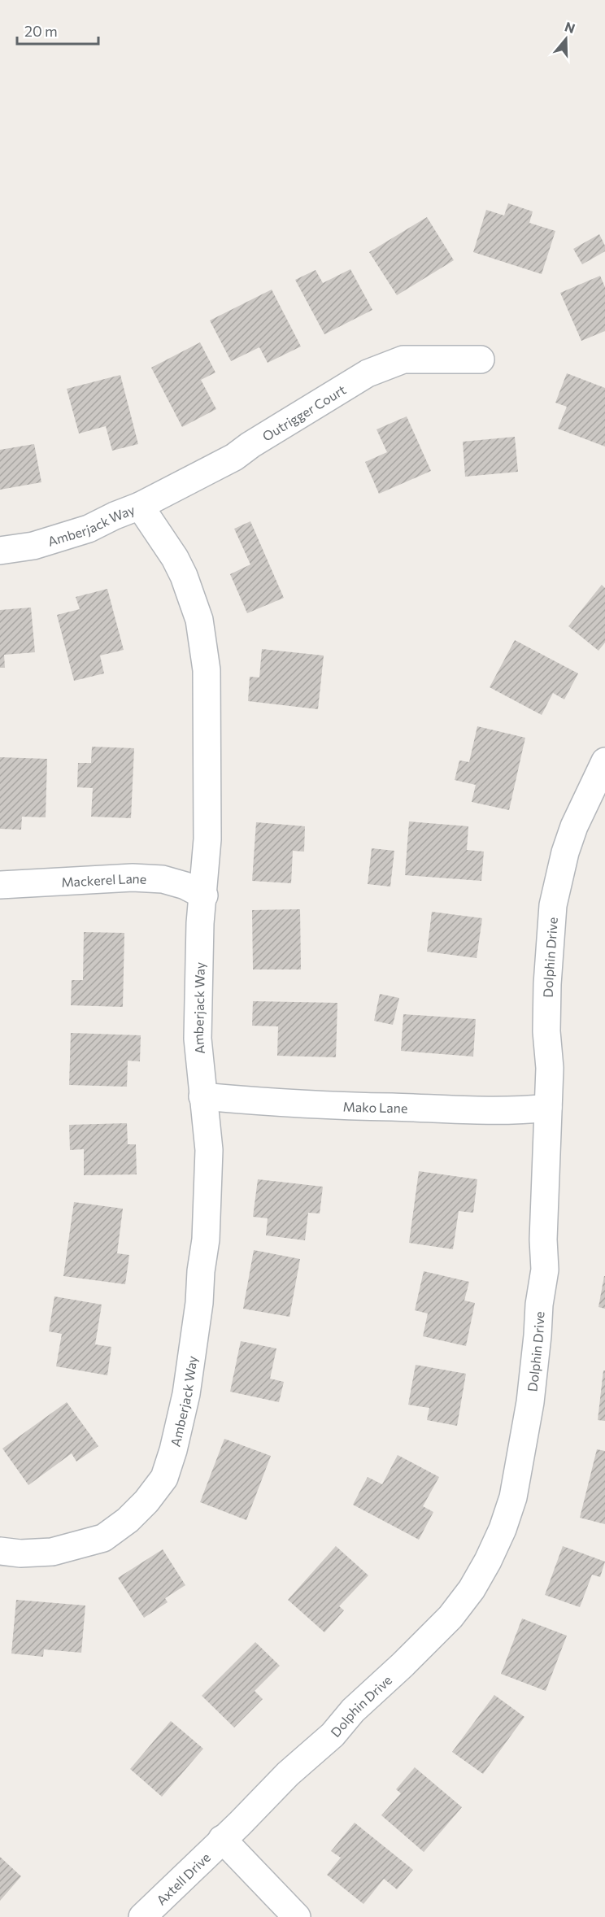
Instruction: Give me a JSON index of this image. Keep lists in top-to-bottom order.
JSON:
{
  "streets": {
    "street": [
      "Outrigger Court",
      "Amberjack Way",
      "Mackerel Lane",
      "Dolphin Drive",
      "Mako Lane",
      "Axtell Drive"
    ]
  },
  "crossings": [
    ["Outrigger Court", "Amberjack Way"],
    ["Amberjack Way", "Mackerel Lane"],
    ["Amberjack Way", "Mako Lane"],
    ["Dolphin Drive", "Mako Lane"],
    ["Dolphin Drive", "Axtell Drive"]
  ],
  "scale_bar": "20 m",
  "north": "top"
}
